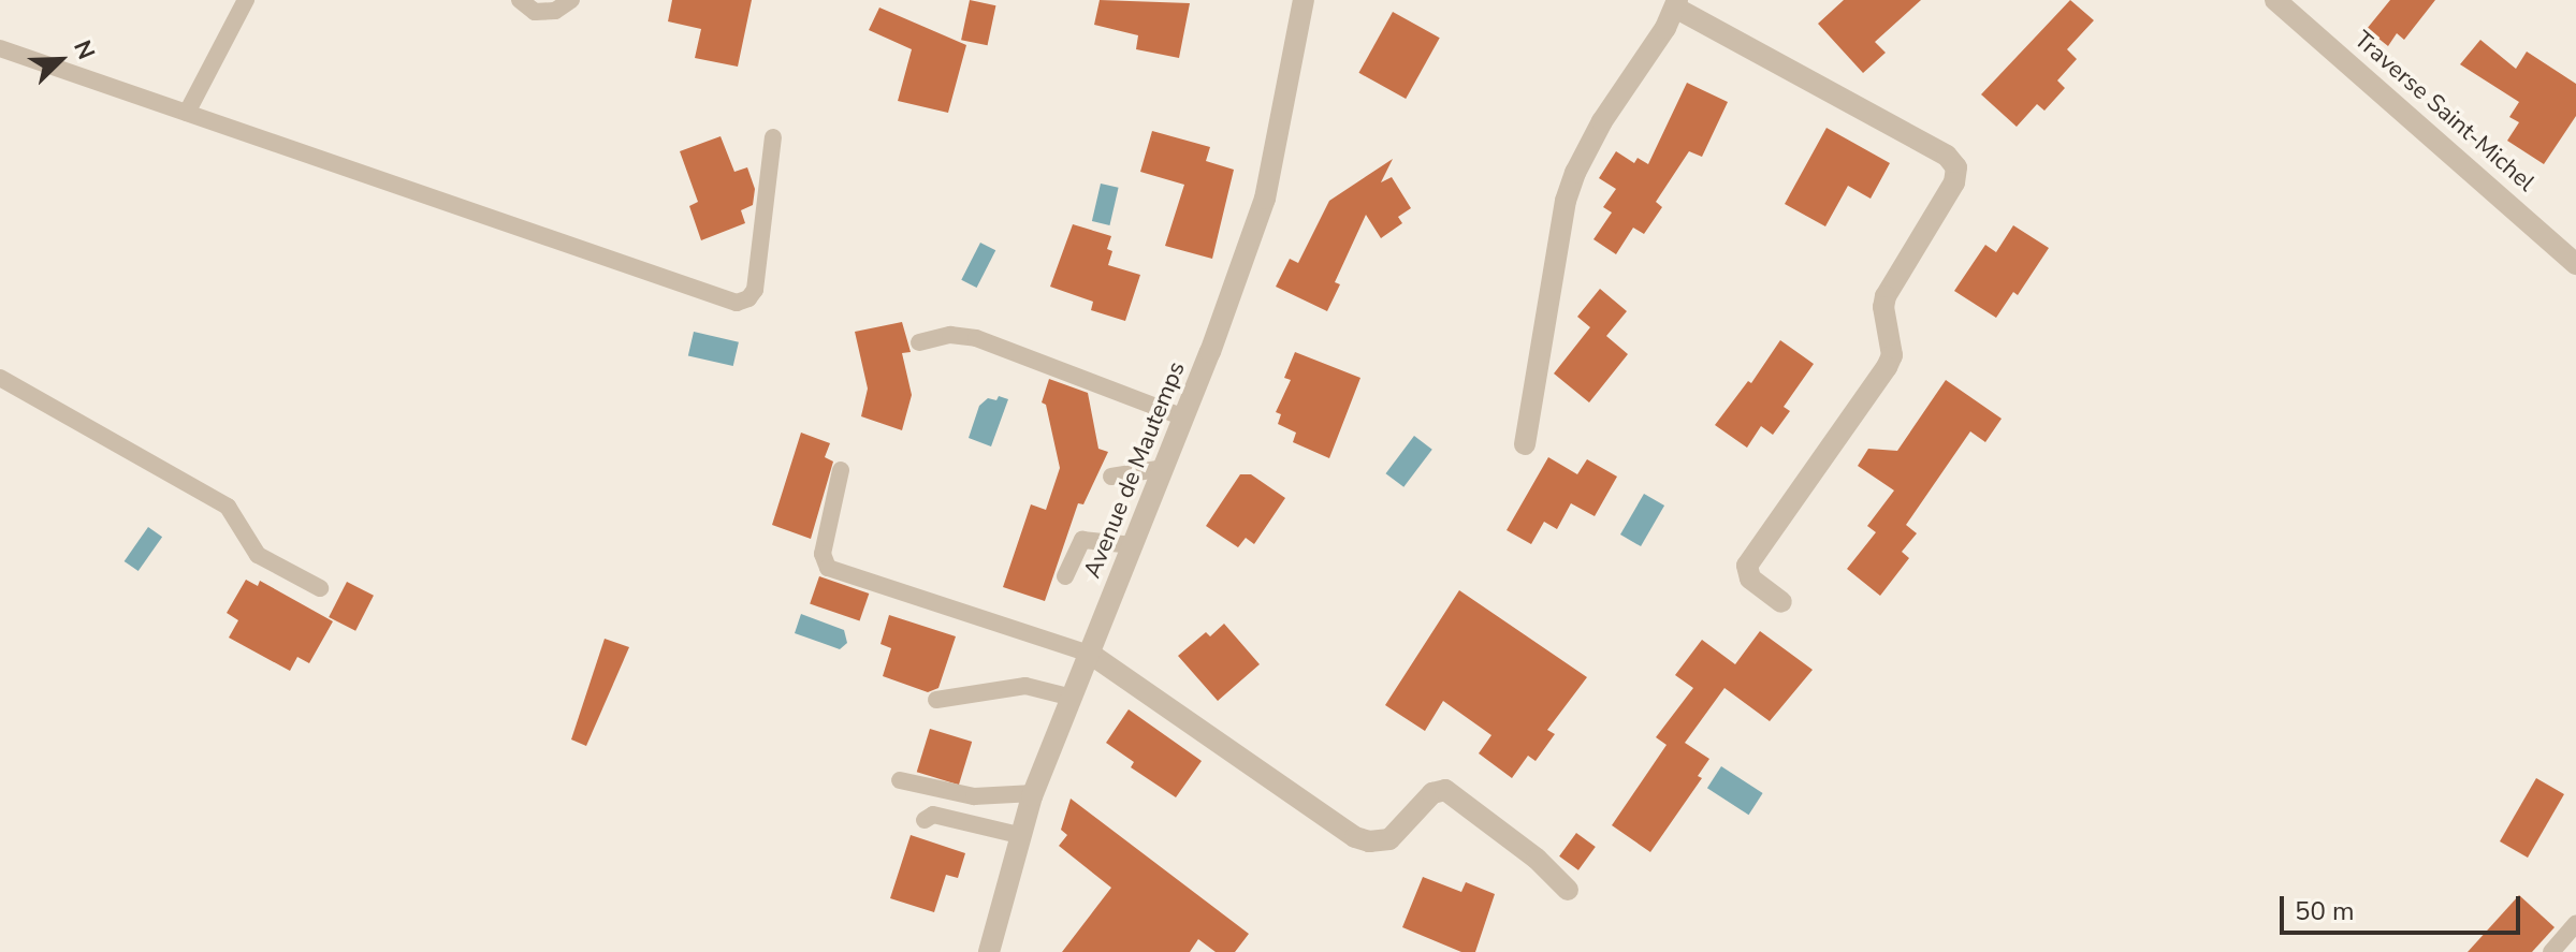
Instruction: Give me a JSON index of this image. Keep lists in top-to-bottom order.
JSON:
{
  "streets": {
    "street": ["Traverse Saint-Michel", "Avenue de Mautemps"]
  },
  "scale_bar": "50 m",
  "north": "top right"
}
